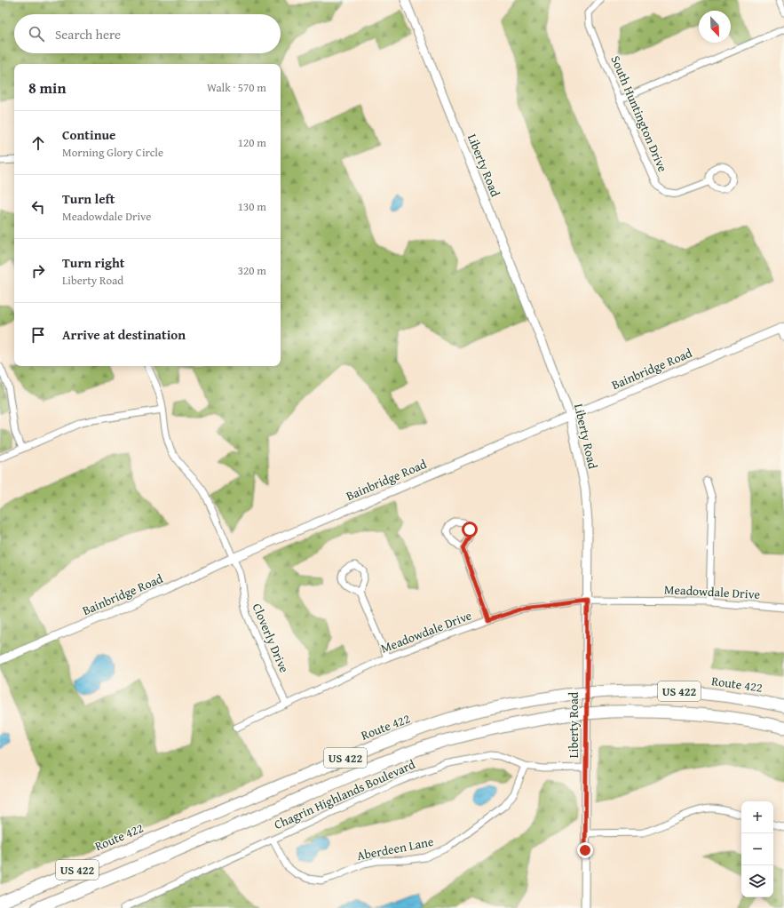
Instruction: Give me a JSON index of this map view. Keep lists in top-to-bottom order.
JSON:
{
  "streets": {
    "highway": ["Route 422", "US 422"],
    "street": [
      "South Huntington Drive",
      "Liberty Road",
      "Bainbridge Road",
      "Meadowdale Drive",
      "Cloverly Drive",
      "Chagrin Highlands Boulevard",
      "Aberdeen Lane"
    ]
  },
  "crossings": [
    ["Liberty Road", "Bainbridge Road"],
    ["Liberty Road", "Meadowdale Drive"],
    ["Liberty Road", "Chagrin Highlands Boulevard"],
    ["Bainbridge Road", "Cloverly Drive"],
    ["Meadowdale Drive", "Cloverly Drive"],
    ["Chagrin Highlands Boulevard", "Aberdeen Lane"]
  ],
  "north": "bottom right",
  "page": {
    "search": "Search here",
    "heading": ["8 min", "Walk · 570 m"],
    "list": [
      ["Continue", "Morning Glory Circle", "120 m"],
      ["Turn left", "Meadowdale Drive", "130 m"],
      ["Turn right", "Liberty Road", "320 m"],
      "Arrive at destination"
    ],
    "map_buttons": ["+", "−"]
  }
}
